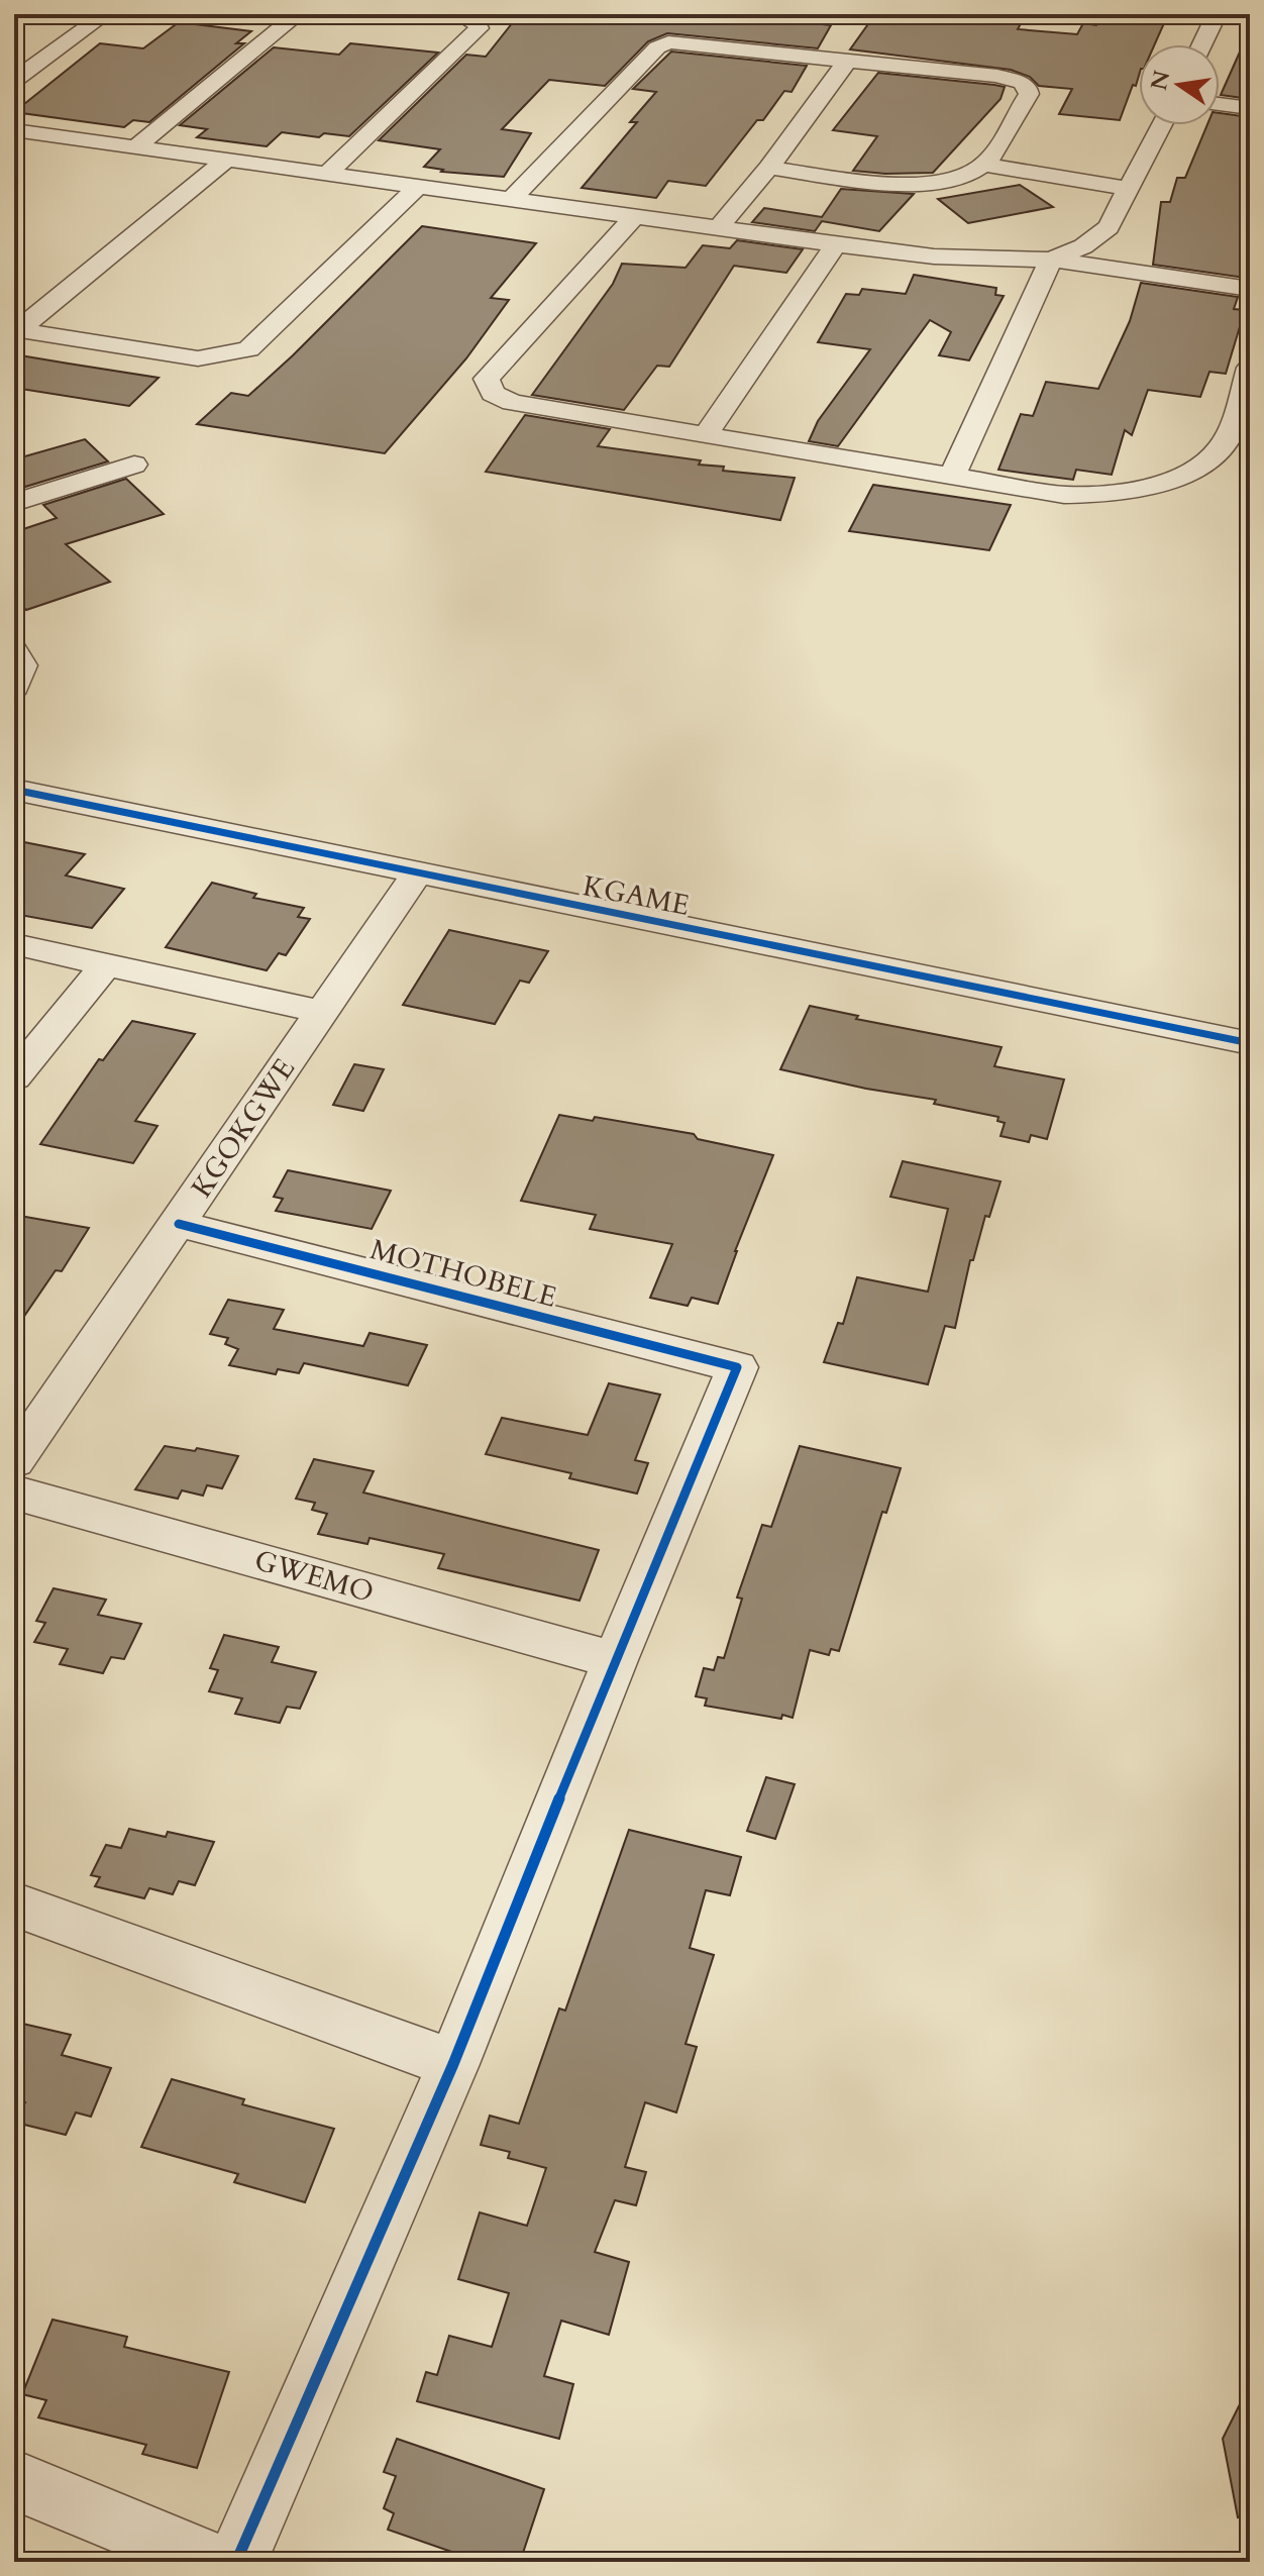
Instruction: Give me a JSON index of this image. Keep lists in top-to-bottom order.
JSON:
{
  "streets": {
    "street": [
      "KGAME",
      "KGOKGWE",
      "MOTHOBELE",
      "GWEMO"
    ]
  },
  "crossings": [
    ["KGAME", "KGOKGWE"],
    ["KGOKGWE", "MOTHOBELE"],
    ["MOTHOBELE", "GWEMO"]
  ],
  "north": "left"
}
